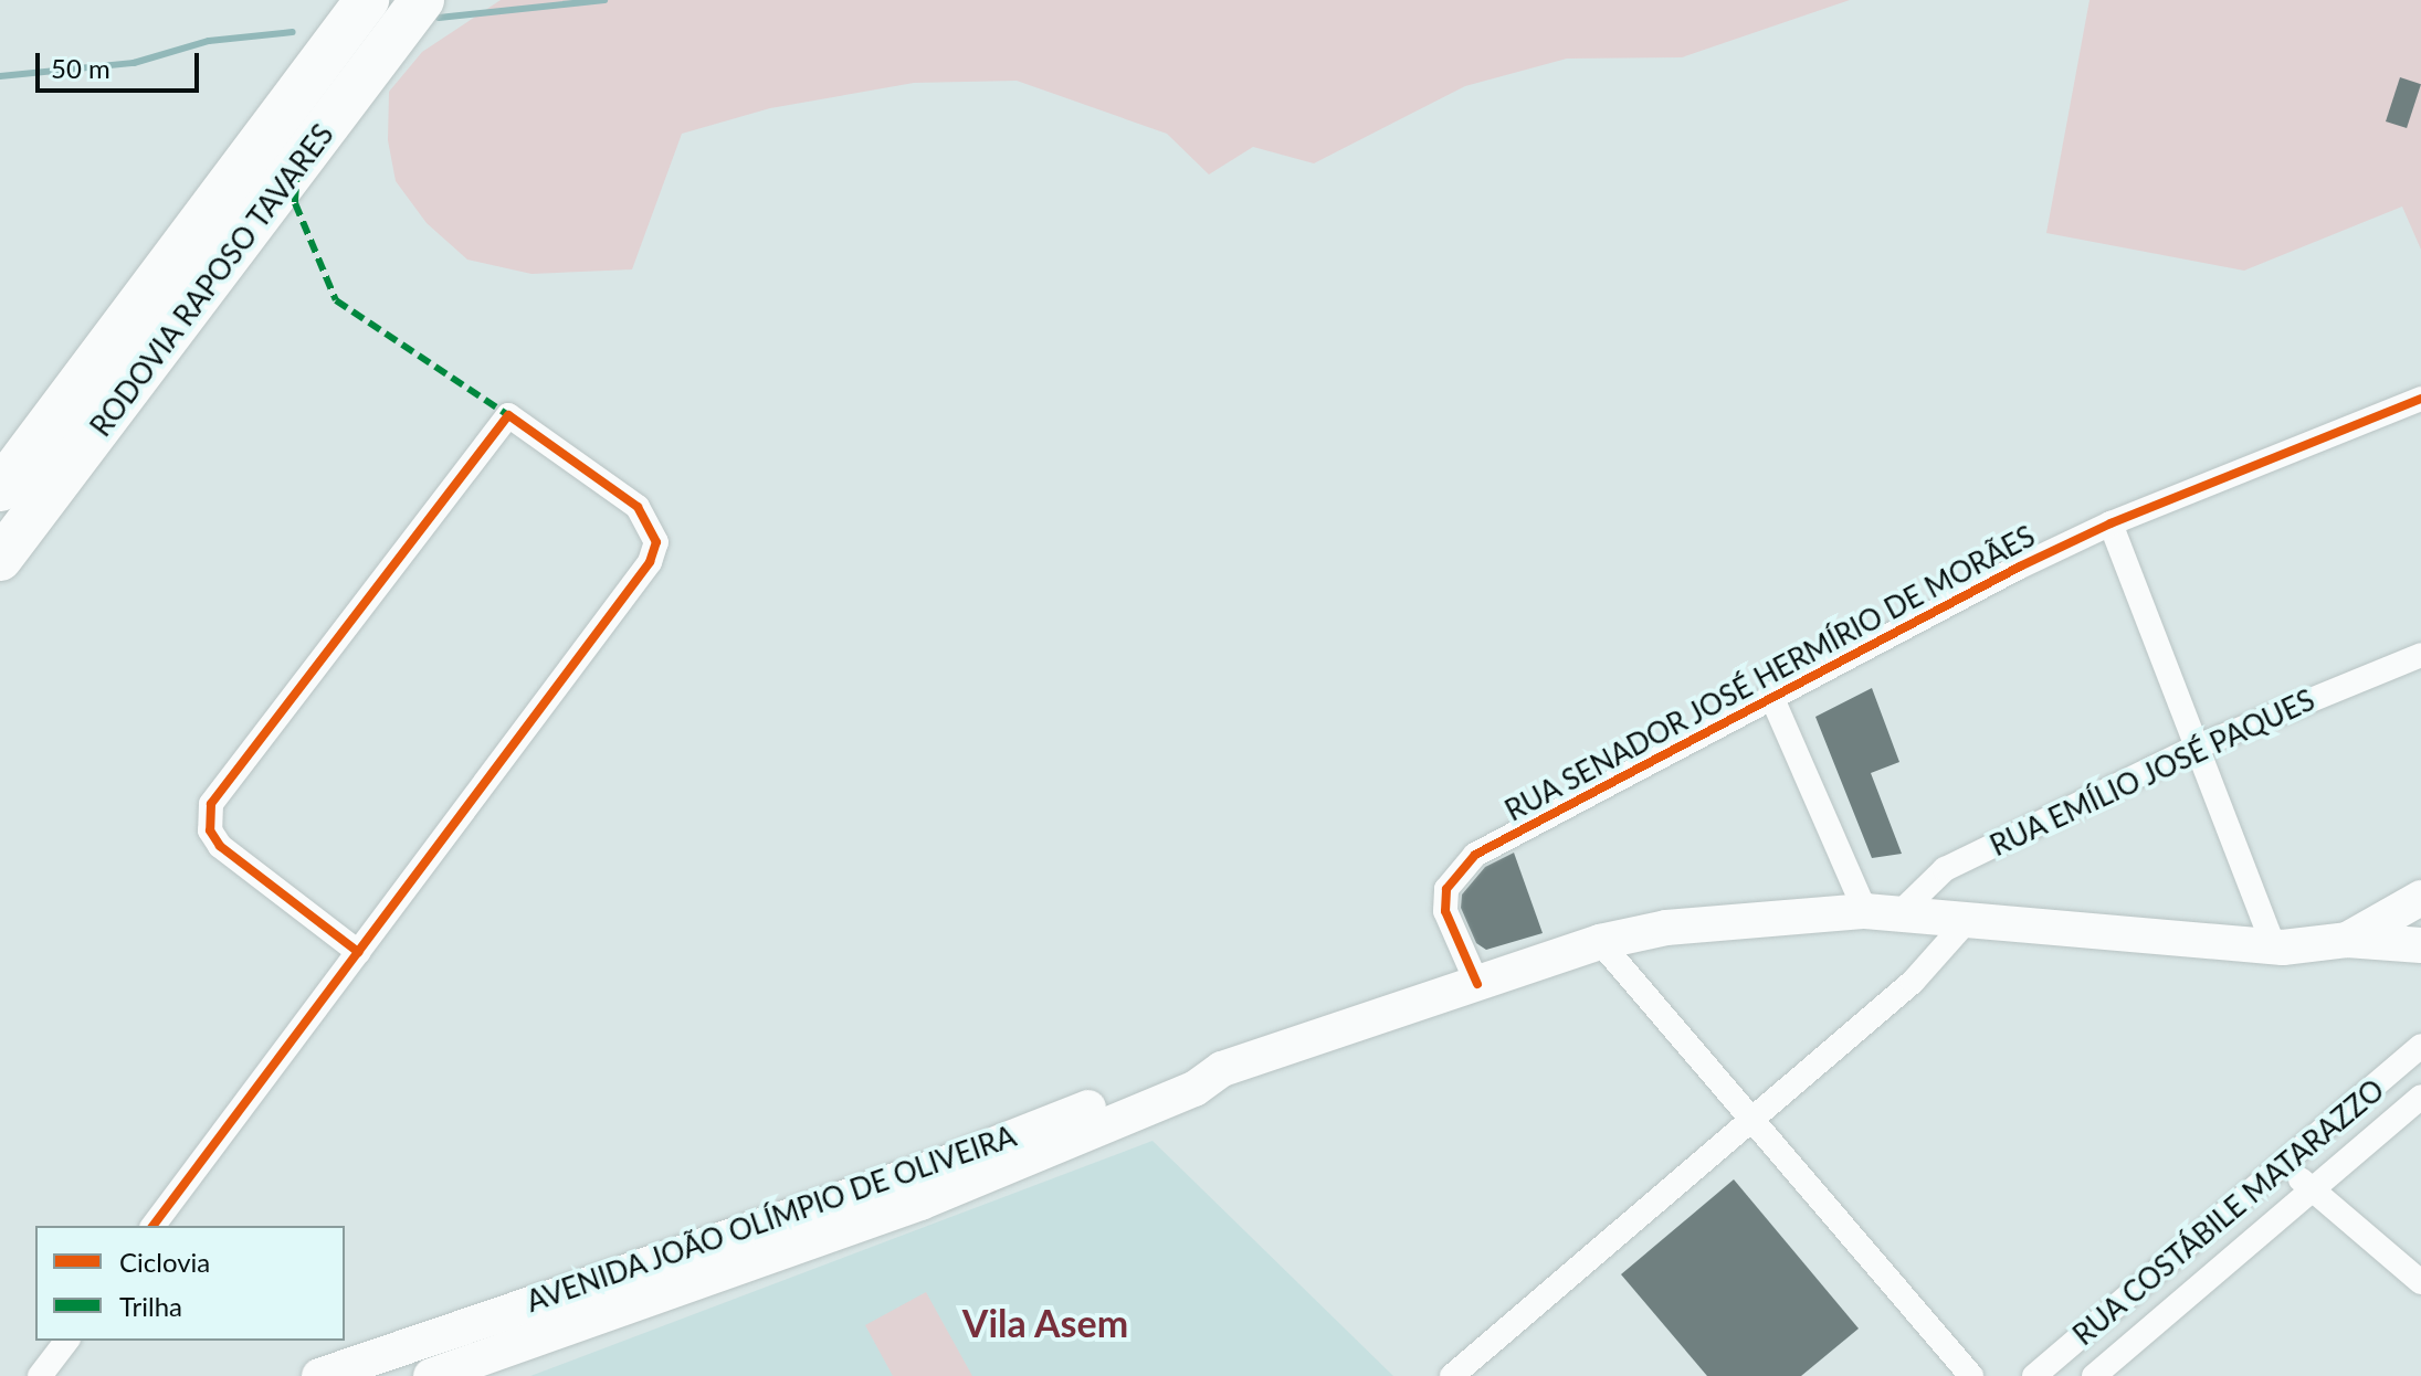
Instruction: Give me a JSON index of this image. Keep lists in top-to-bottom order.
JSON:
{
  "streets": {
    "highway": ["RODOVIA RAPOSO TAVARES"],
    "main road": ["AVENIDA JOÃO OLÍMPIO DE OLIVEIRA"],
    "street": ["RUA SENADOR JOSÉ HERMÍRIO DE MORÃES", "RUA EMÍLIO JOSÉ PAQUES", "RUA COSTÁBILE MATARAZZO"]
  },
  "crossings": [
    ["RUA SENADOR JOSÉ HERMÍRIO DE MORÃES", "AVENIDA JOÃO OLÍMPIO DE OLIVEIRA"],
    ["RUA EMÍLIO JOSÉ PAQUES", "AVENIDA JOÃO OLÍMPIO DE OLIVEIRA"]
  ],
  "districts": ["Vila Asem"],
  "legend": ["Ciclovia", "Trilha"],
  "scale_bar": "50 m"
}
